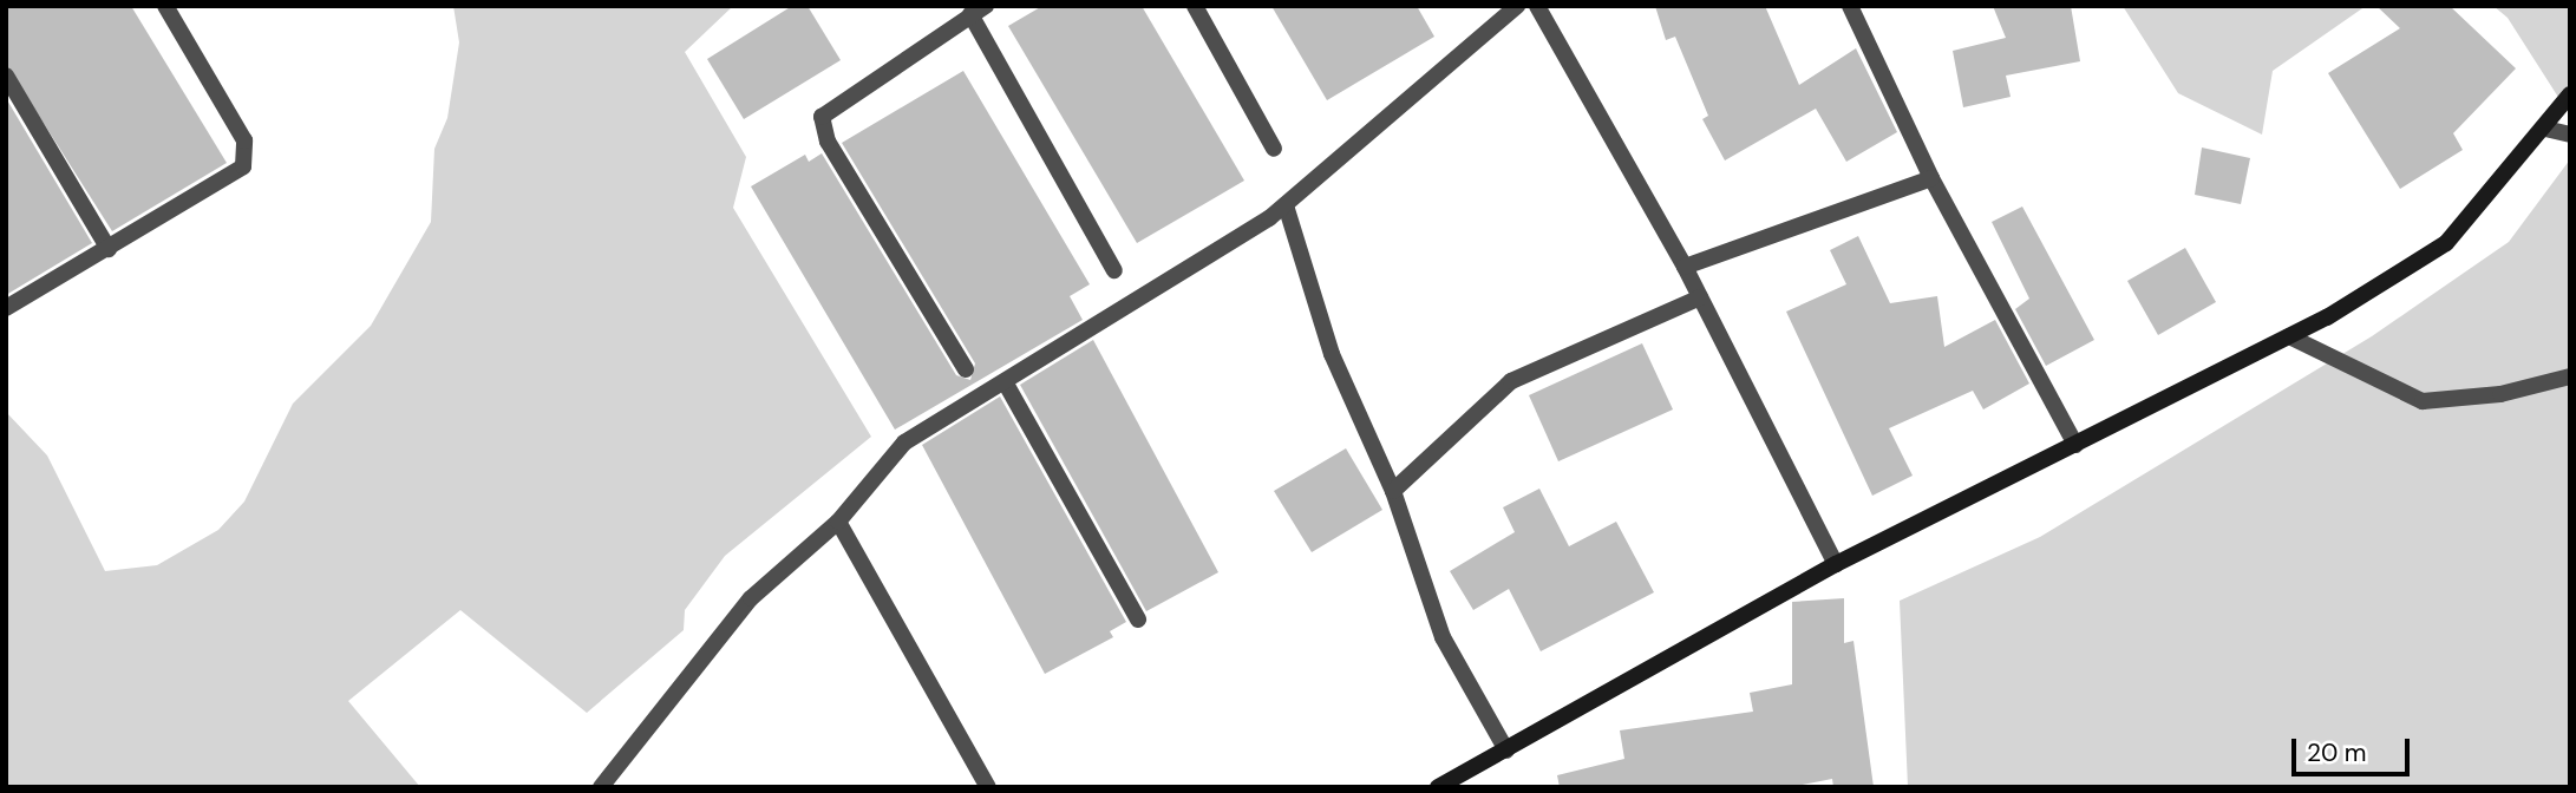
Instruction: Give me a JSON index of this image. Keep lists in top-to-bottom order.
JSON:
{
  "scale_bar": "20 m"
}
